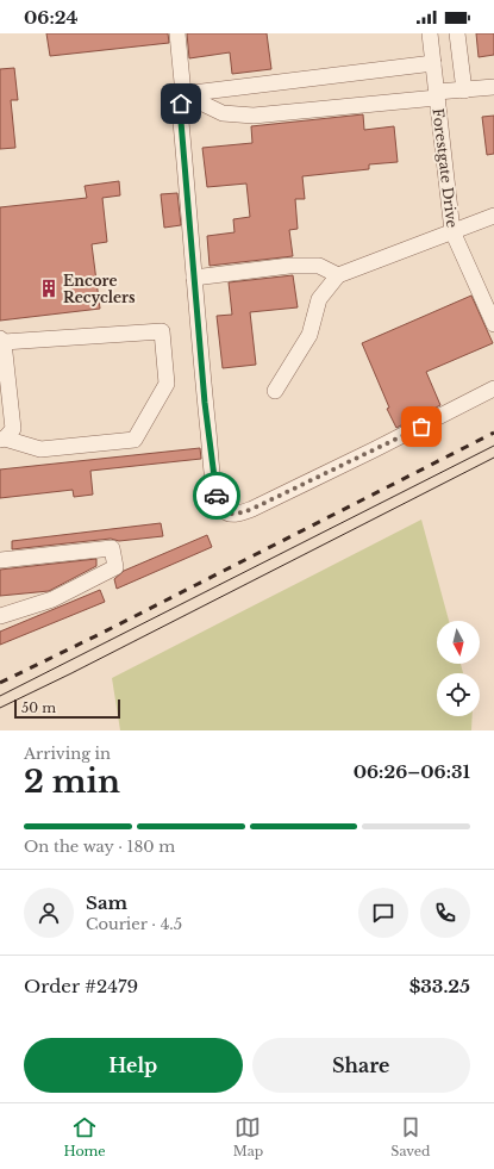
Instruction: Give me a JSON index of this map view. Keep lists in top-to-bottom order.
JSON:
{
  "streets": {
    "street": ["Forestgate Drive"]
  },
  "places": {
    "building": ["Encore Recyclers"]
  },
  "scale_bar": "50 m",
  "north": "bottom",
  "page": {
    "status": "06:24",
    "scale": "50 m",
    "heading": ["2 min", "Arriving in", "06:26–06:31"],
    "panel": [
      "Sam",
      "Courier · 4.5",
      "Order #2479",
      "$33.25"
    ],
    "bar": "On the way · 180 m",
    "buttons": ["Help", "Share"],
    "tabs": ["Home", "Map", "Saved"]
  }
}
